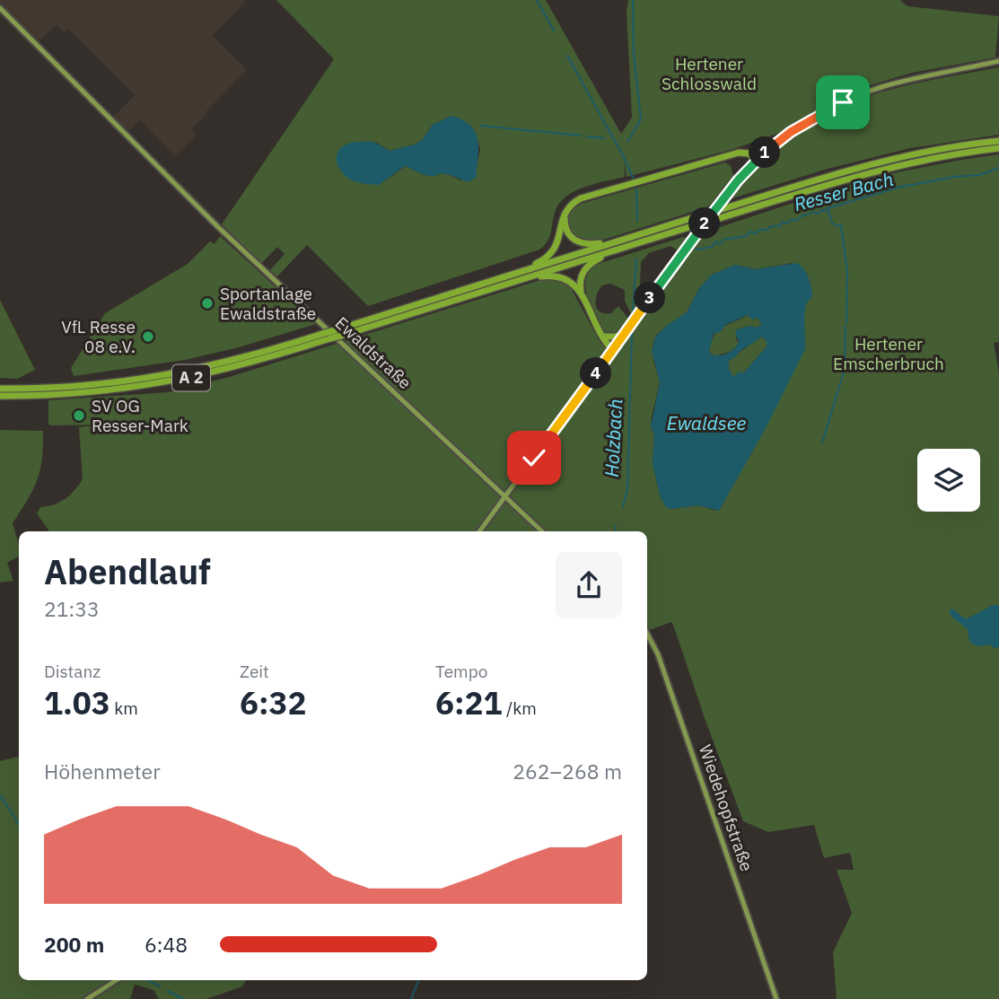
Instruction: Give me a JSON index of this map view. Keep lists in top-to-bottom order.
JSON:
{
  "streets": {
    "highway": ["A 2"],
    "main road": ["Ewaldstraße", "Wiedehopfstraße"]
  },
  "water": ["Resser Bach", "Ewaldsee", "Holzbach"],
  "parks": ["Hertener Schlosswald", "Hertener Emscherbruch"],
  "places": ["Sportanlage Ewaldstraße", "VfL Resse 08 e.V.", "SV OG Resser-Mark"],
  "page": {
    "pins": [
      "1",
      "2",
      "3",
      "4"
    ],
    "heading": ["Abendlauf", "21:33"],
    "stats": [
      ["Distanz", "1.03 km"],
      ["Zeit", "6:32"],
      ["Tempo", "6:21 /km"]
    ],
    "chart": ["Höhenmeter", "262–268 m"],
    "list": [
      {
        "name": "200 m",
        "note": "6:48"
      }
    ]
  }
}
